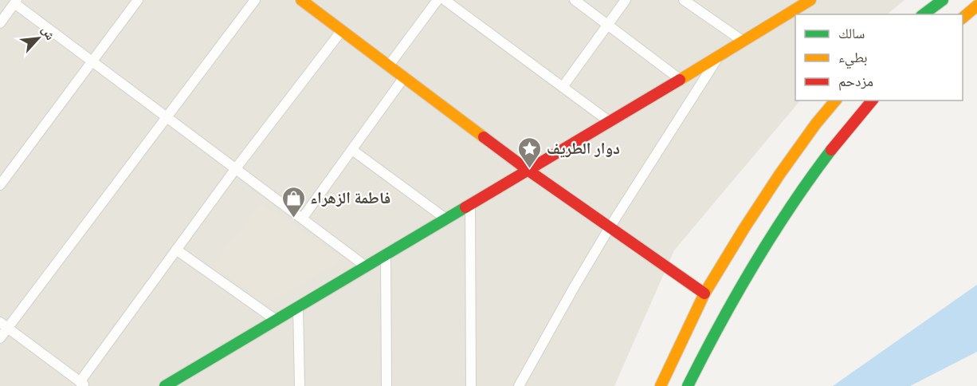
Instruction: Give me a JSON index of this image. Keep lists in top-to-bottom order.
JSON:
{
  "places": {
    "place": ["دوار الطريف"],
    "shop": ["فاطمة الزهراء"]
  },
  "legend": ["سالك", "بطيء", "مزدحم"],
  "north": "top right"
}
